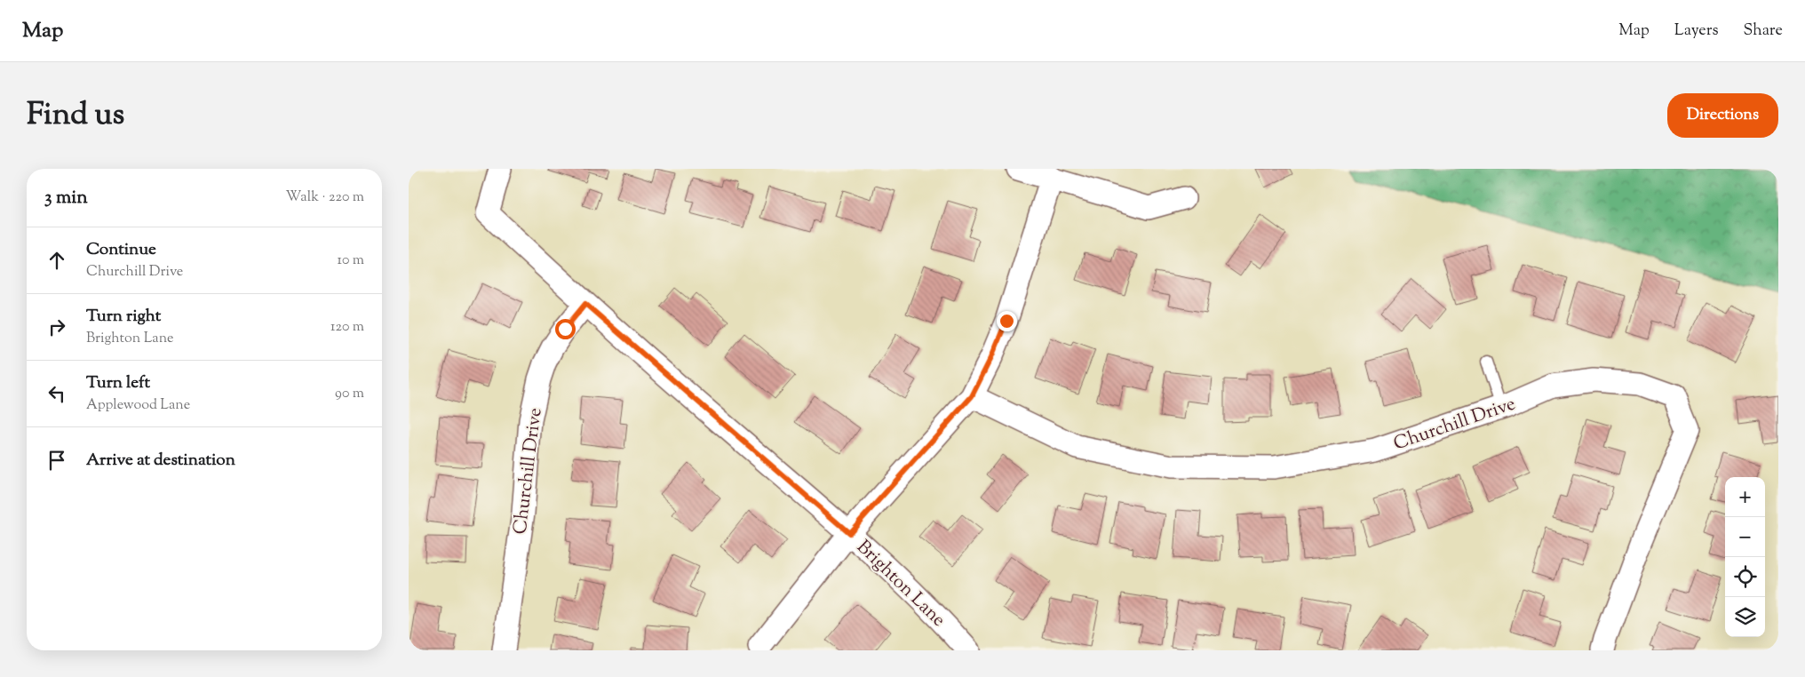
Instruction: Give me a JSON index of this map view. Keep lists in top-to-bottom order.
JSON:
{
  "streets": {
    "street": ["Churchill Drive", "Brighton Lane"]
  },
  "crossings": [
    ["Churchill Drive", "Brighton Lane"]
  ],
  "page": {
    "header": "Map",
    "nav": ["Map", "Layers", "Share"],
    "title": "Find us",
    "buttons": "Directions",
    "heading": ["3 min", "Walk · 220 m"],
    "list": [
      ["Continue", "Churchill Drive", "10 m"],
      ["Turn right", "Brighton Lane", "120 m"],
      ["Turn left", "Applewood Lane", "90 m"],
      "Arrive at destination"
    ],
    "map_buttons": ["+", "−"]
  }
}
